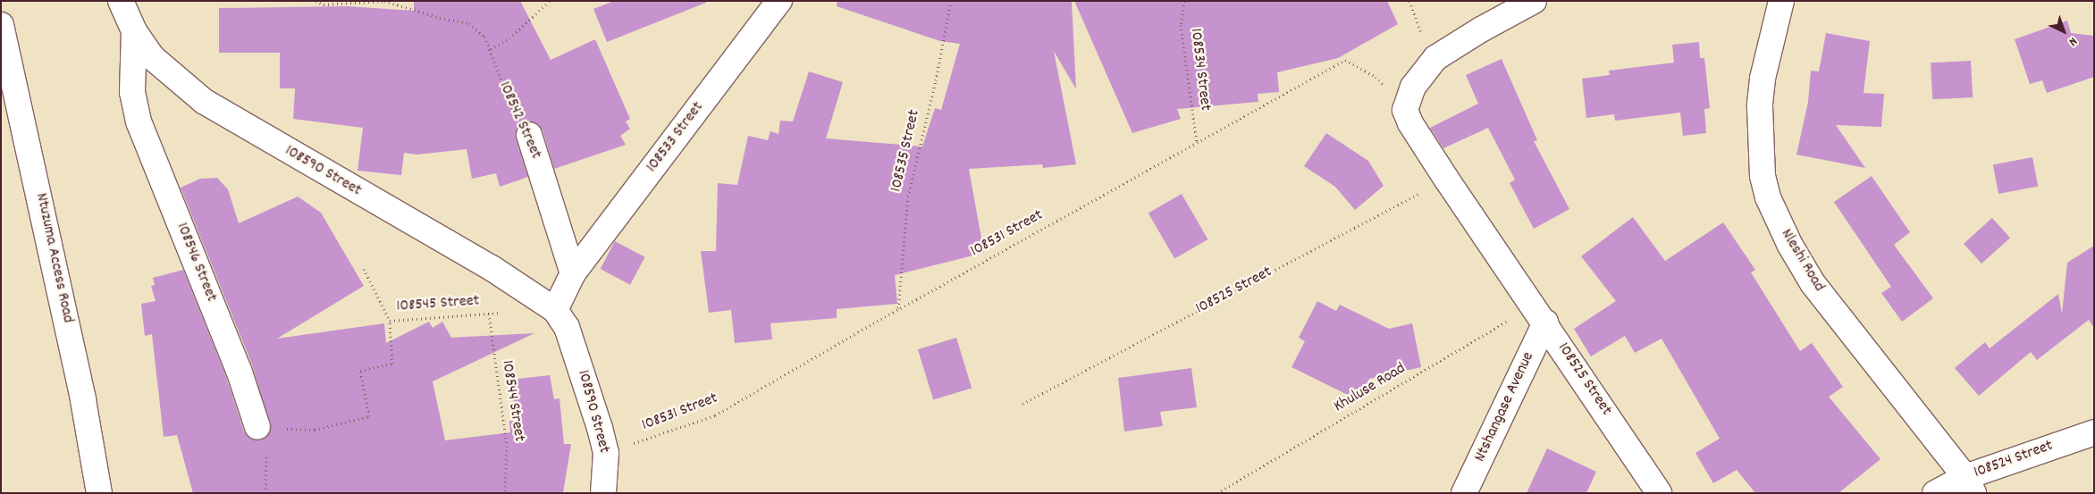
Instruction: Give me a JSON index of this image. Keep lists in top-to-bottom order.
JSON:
{
  "streets": {
    "street": [
      "108542 Street",
      "108533 Street",
      "108590 Street",
      "Ntuzuma Access Road",
      "Nleshi Road",
      "108546 Street",
      "108525 Street",
      "Ntshangase Avenue",
      "108524 Street"
    ],
    "path": [
      "108534 Street",
      "108535 Street",
      "108531 Street",
      "108545 Street",
      "Khuluse Road",
      "108544 Street"
    ]
  },
  "crossings": [
    ["108534 Street", "108531 Street"],
    ["108542 Street", "108533 Street"],
    ["108535 Street", "108531 Street"],
    ["108590 Street", "108531 Street"],
    ["108590 Street", "108546 Street"],
    ["108531 Street", "108525 Street"],
    ["Nleshi Road", "108524 Street"],
    ["108546 Street", "108545 Street"],
    ["108525 Street", "Khuluse Road"],
    ["108525 Street", "Ntshangase Avenue"],
    ["108545 Street", "108544 Street"],
    ["Khuluse Road", "Ntshangase Avenue"]
  ],
  "north": "bottom right"
}
